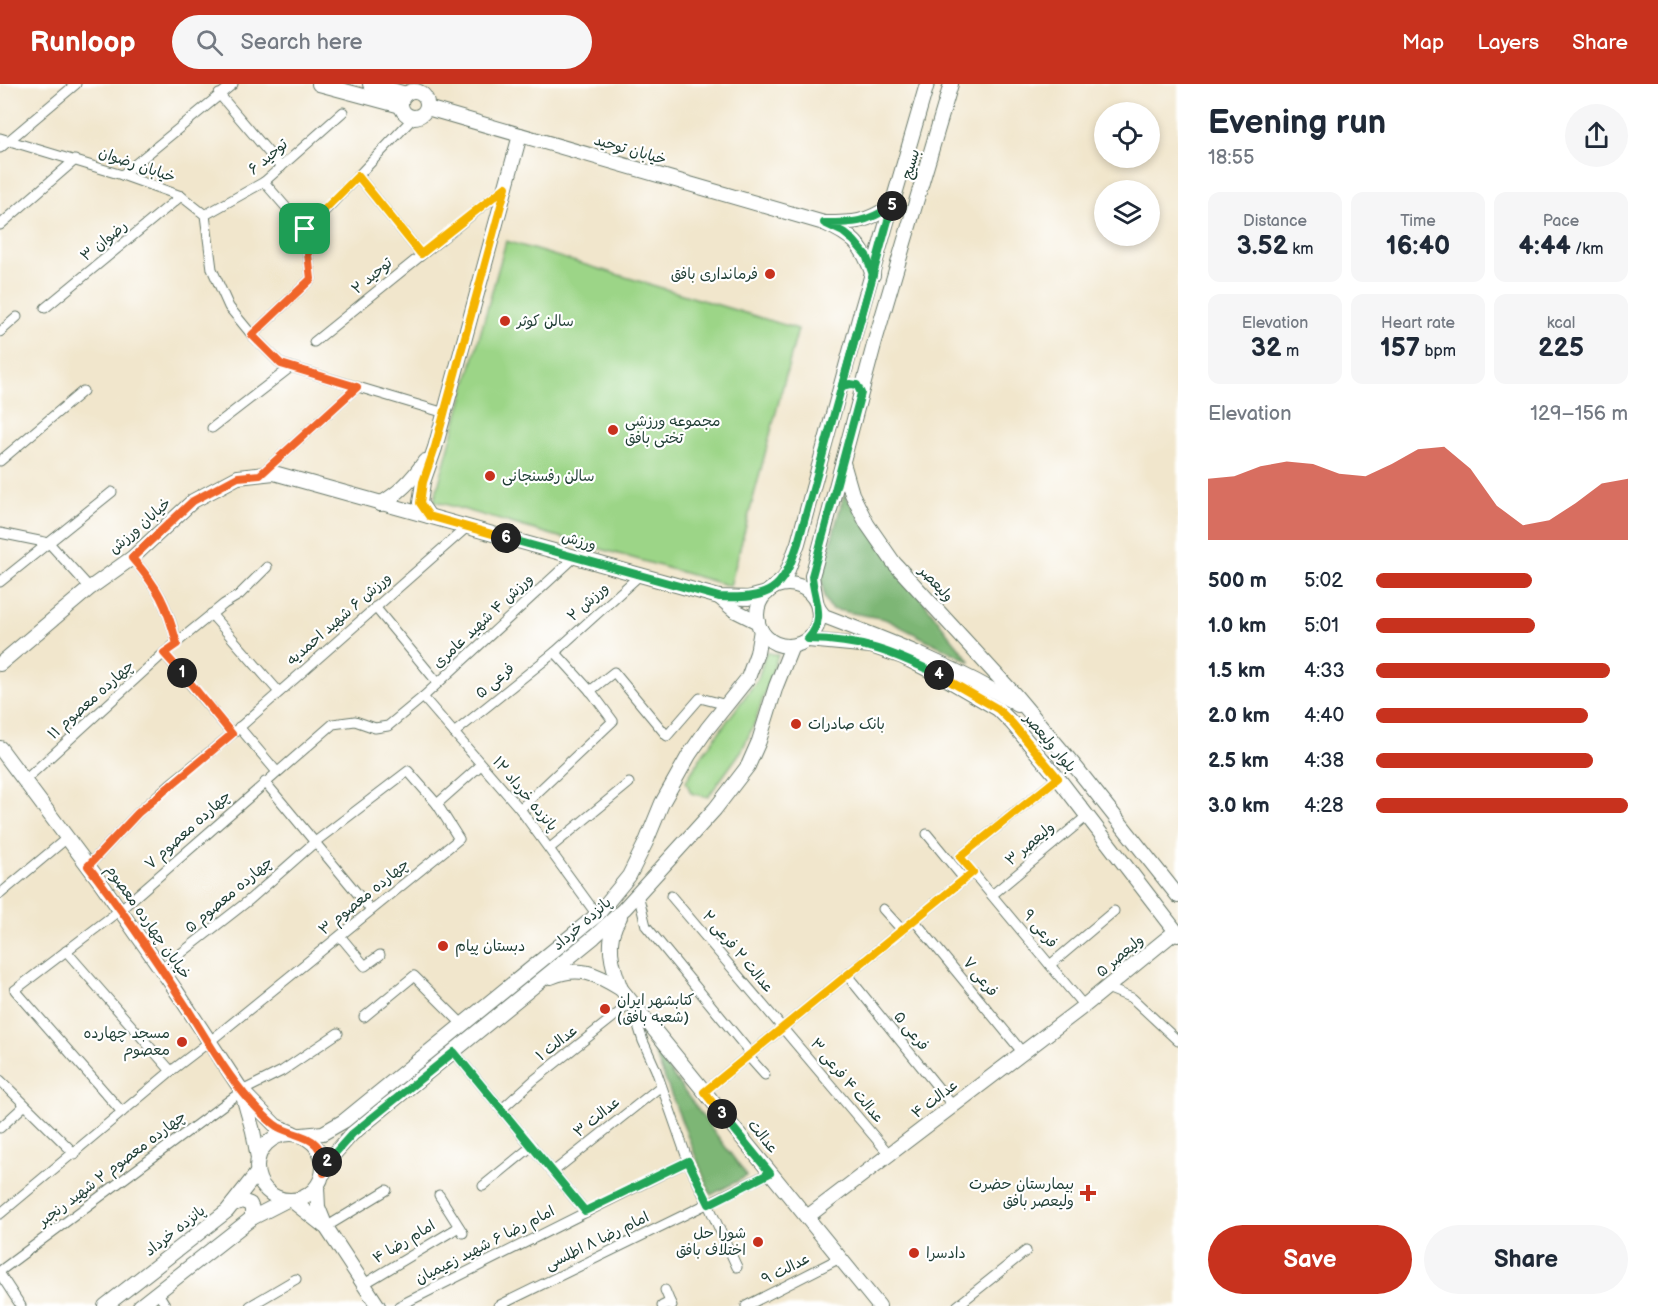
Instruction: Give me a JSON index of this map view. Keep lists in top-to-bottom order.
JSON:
{
  "streets": {
    "main road": [
      "خیابان توحید",
      "بسیج",
      "خیابان ورزش",
      "ورزش",
      "ولیعصر",
      "بلوار ولیعصر",
      "خیابان چهارده معصوم",
      "پانزده خرداد",
      "ولیعصر ۵",
      "عدالت ۴",
      "عدالت"
    ],
    "street": [
      "توحید ۶",
      "خیابان رضوان",
      "رضوان ۳",
      "توحید ۲",
      "ورزش ۲",
      "ورزش ۶ شهید احمدیه",
      "ورزش ۴ شهید عامری",
      "فرعی ۵",
      "چهارده معصوم ۱۱",
      "پانزده خرداد ۱۲",
      "چهارده معصوم ۷",
      "ولیعصر ۳",
      "چهارده معصوم ۵",
      "چهارده معصوم ۳",
      "فرعی ۹",
      "عدالت ۲ فرعی ۲",
      "فرعی ۷",
      "عدالت ۱",
      "عدالت ۴ فرعی ۳",
      "عدالت ۳",
      "چهارده معصوم ۲ شهید رنجبر",
      "امام رضا ۸ اطلسی",
      "امام رضا ۴",
      "امام رضا ۶ شهید زعیمیان",
      "عدالت ۹"
    ]
  },
  "crossings": [
    ["توحید ۶", "خیابان رضوان"],
    ["بسیج", "ورزش"],
    ["بسیج", "ولیعصر"],
    ["بسیج", "بلوار ولیعصر"],
    ["بسیج", "پانزده خرداد"],
    ["خیابان رضوان", "رضوان ۳"],
    ["خیابان ورزش", "ورزش"],
    ["ورزش", "ولیعصر"],
    ["ورزش", "ورزش ۲"],
    ["ورزش", "ورزش ۶ شهید احمدیه"],
    ["ورزش", "ورزش ۴ شهید عامری"],
    ["ورزش", "بلوار ولیعصر"],
    ["ورزش", "پانزده خرداد"],
    ["ولیعصر", "بلوار ولیعصر"],
    ["ولیعصر", "پانزده خرداد"],
    ["ورزش ۲", "فرعی ۵"],
    ["ورزش ۶ شهید احمدیه", "ورزش ۴ شهید عامری"],
    ["ورزش ۶ شهید احمدیه", "خیابان چهارده معصوم"],
    ["ورزش ۴ شهید عامری", "پانزده خرداد ۱۲"],
    ["ورزش ۴ شهید عامری", "چهارده معصوم ۷"],
    ["فرعی ۵", "پانزده خرداد ۱۲"],
    ["فرعی ۵", "عدالت ۴"],
    ["چهارده معصوم ۱۱", "خیابان چهارده معصوم"],
    ["بلوار ولیعصر", "ولیعصر ۳"],
    ["بلوار ولیعصر", "پانزده خرداد"],
    ["بلوار ولیعصر", "ولیعصر ۵"],
    ["پانزده خرداد ۱۲", "پانزده خرداد"],
    ["چهارده معصوم ۷", "چهارده معصوم ۳"],
    ["چهارده معصوم ۷", "خیابان چهارده معصوم"],
    ["ولیعصر ۳", "فرعی ۹"],
    ["چهارده معصوم ۵", "چهارده معصوم ۳"],
    ["چهارده معصوم ۵", "خیابان چهارده معصوم"],
    ["چهارده معصوم ۳", "خیابان چهارده معصوم"],
    ["خیابان چهارده معصوم", "چهارده معصوم ۲ شهید رنجبر"],
    ["پانزده خرداد", "عدالت"],
    ["فرعی ۹", "ولیعصر ۵"],
    ["فرعی ۹", "عدالت ۴"],
    ["عدالت ۲ فرعی ۲", "عدالت ۴ فرعی ۳"],
    ["ولیعصر ۵", "عدالت ۴"],
    ["فرعی ۷", "عدالت ۴"],
    ["عدالت ۱", "عدالت"],
    ["عدالت ۴ فرعی ۳", "عدالت ۴"],
    ["عدالت ۴", "عدالت"],
    ["عدالت", "امام رضا ۸ اطلسی"],
    ["عدالت", "عدالت ۹"]
  ],
  "places": {
    "other": [
      "فرمانداری بافق",
      "سالن کوثر",
      "مجموعه ورزشی تختی بافق",
      "سالن رفسنجانی",
      "بانک صادرات",
      "دبستان پیام",
      "کتابشهر ایران (شعبه بافق)",
      "مسجد چهارده معصوم",
      "شورا حل اختلاف بافق",
      "دادسرا"
    ],
    "health": ["بیمارستان حضرت ولیعصر بافق"]
  },
  "page": {
    "header": "Runloop",
    "search": "Search here",
    "nav": ["Map", "Layers", "Share"],
    "heading": ["Evening run", "18:55"],
    "stats": [
      ["Distance", "3.52 km"],
      ["Time", "16:40"],
      ["Pace", "4:44 /km"],
      ["Elevation", "32 m"],
      ["Heart rate", "157 bpm"],
      ["kcal", "225"]
    ],
    "pins": [
      "5",
      "6",
      "1",
      "4",
      "3",
      "2"
    ],
    "chart": ["Elevation", "129–156 m"],
    "list": [
      {
        "name": "500 m",
        "note": "5:02"
      },
      {
        "name": "1.0 km",
        "note": "5:01"
      },
      {
        "name": "1.5 km",
        "note": "4:33"
      },
      {
        "name": "2.0 km",
        "note": "4:40"
      },
      {
        "name": "2.5 km",
        "note": "4:38"
      },
      {
        "name": "3.0 km",
        "note": "4:28"
      }
    ],
    "buttons": ["Save", "Share"]
  }
}
